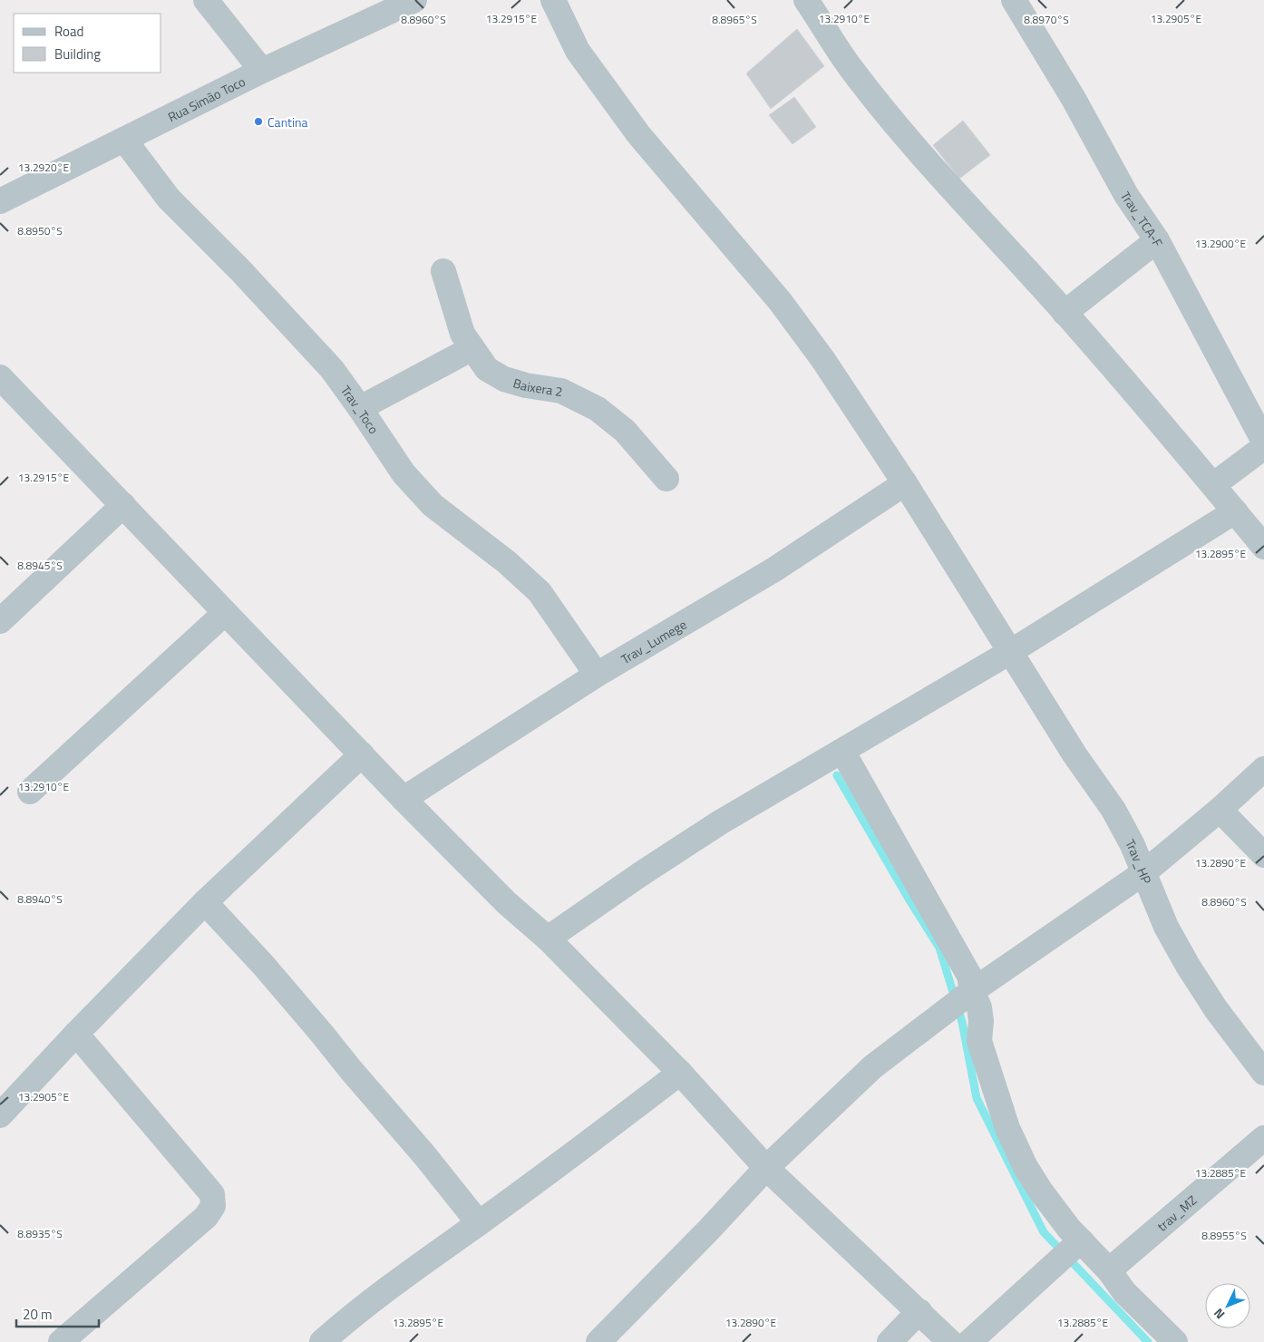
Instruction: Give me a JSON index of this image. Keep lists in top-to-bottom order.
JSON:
{
  "streets": {
    "street": [
      "Rua Simão Toco",
      "Trav_TCA-F",
      "Baixera 2",
      "Trav_Toco",
      "Trav_Lumege",
      "Trav_HP",
      "trav_MZ"
    ]
  },
  "crossings": [
    ["Rua Simão Toco", "Trav_Toco"],
    ["Trav_Toco", "Trav_Lumege"],
    ["Trav_Lumege", "Trav_HP"]
  ],
  "places": ["Cantina"],
  "legend": ["Road", "Building"],
  "scale_bar": "20 m",
  "north": "bottom left",
  "coordinates": [
    "13.2915°E",
    "13.2910°E",
    "13.2905°E",
    "8.8960°S",
    "8.8965°S",
    "8.8970°S",
    "13.2920°E",
    "8.8950°S",
    "13.2900°E",
    "13.2895°E",
    "8.8945°S",
    "13.2890°E",
    "8.8940°S",
    "13.2885°E",
    "8.8935°S",
    "8.8955°S"
  ]
}
